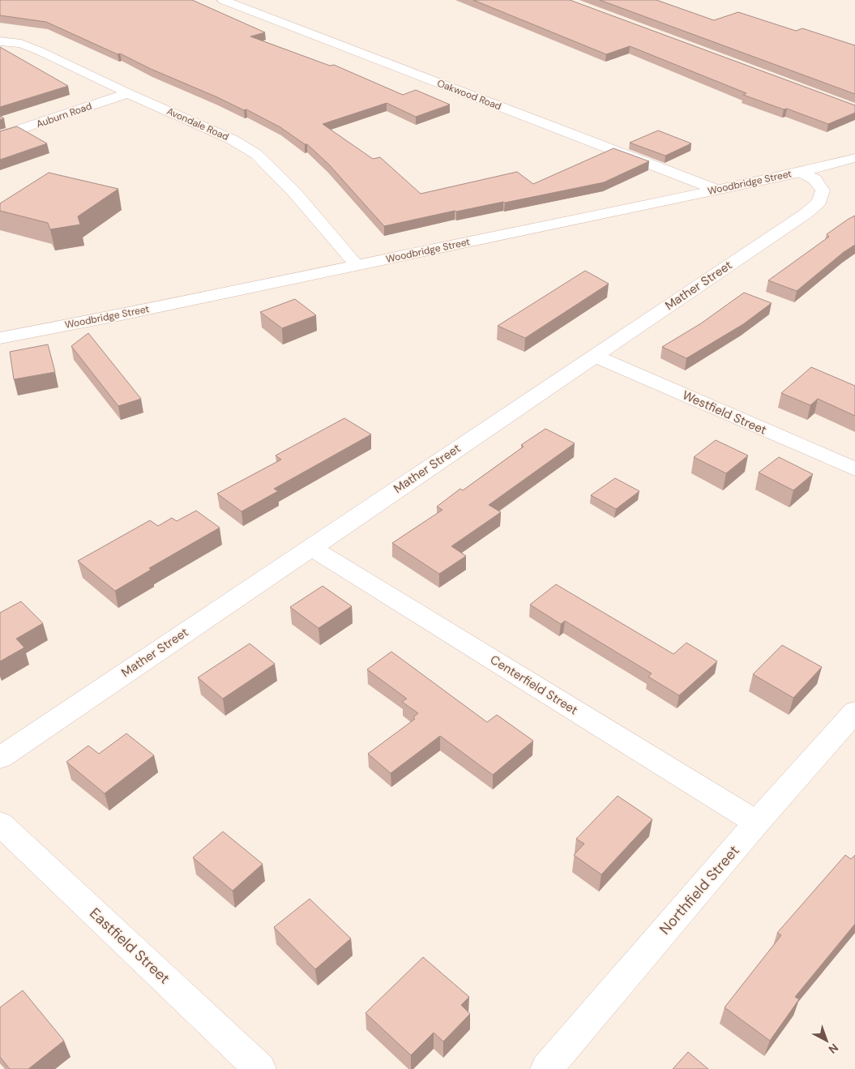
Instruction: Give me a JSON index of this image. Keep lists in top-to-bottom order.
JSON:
{
  "streets": {
    "street": [
      "Oakwood Road",
      "Auburn Road",
      "Avondale Road",
      "Woodbridge Street",
      "Mather Street",
      "Westfield Street",
      "Centerfield Street",
      "Northfield Street",
      "Eastfield Street"
    ]
  },
  "crossings": [
    ["Oakwood Road", "Woodbridge Street"],
    ["Auburn Road", "Avondale Road"],
    ["Avondale Road", "Woodbridge Street"],
    ["Woodbridge Street", "Mather Street"],
    ["Mather Street", "Westfield Street"],
    ["Mather Street", "Centerfield Street"],
    ["Centerfield Street", "Northfield Street"]
  ],
  "north": "bottom right"
}
